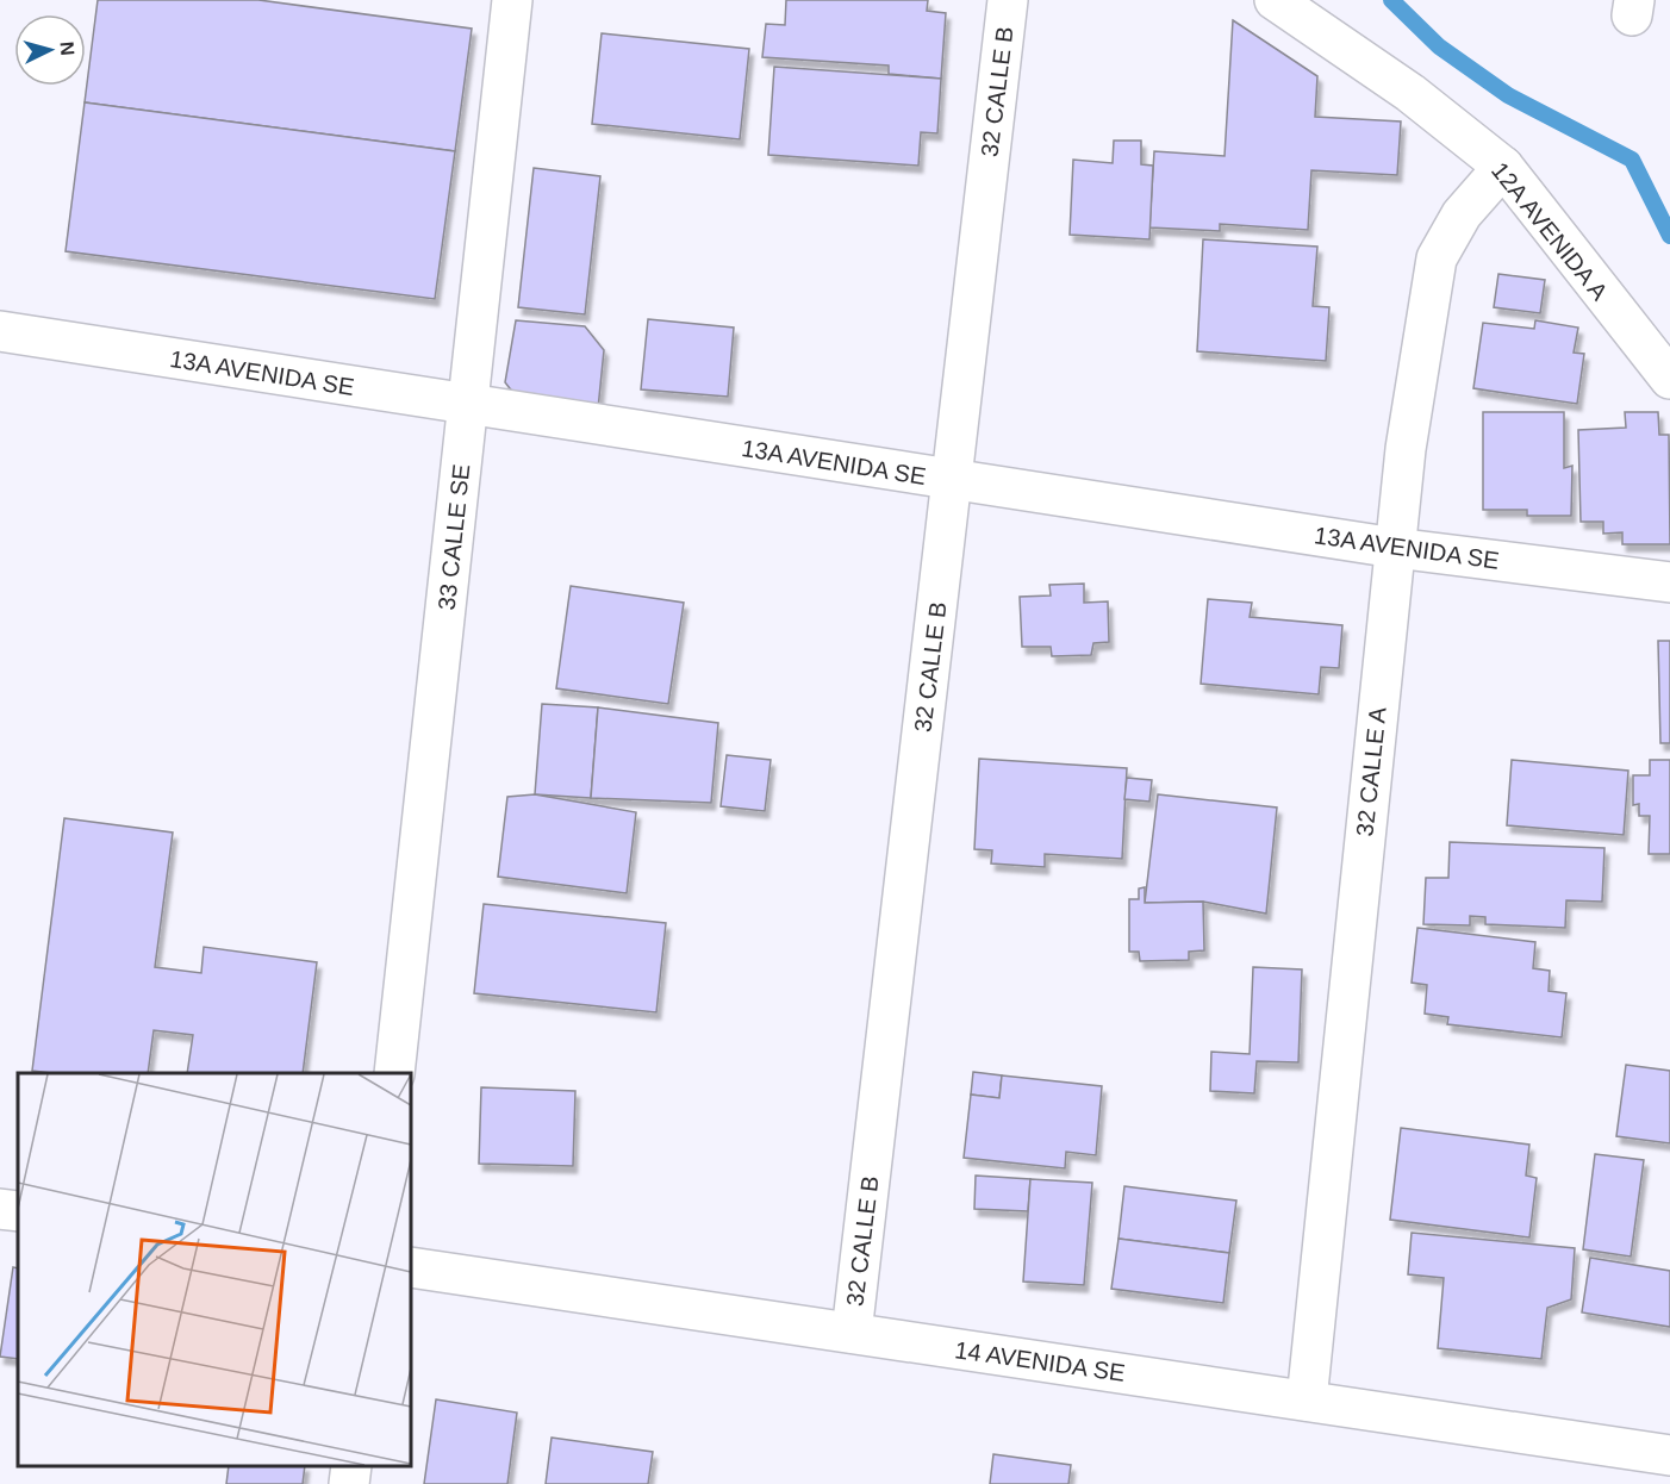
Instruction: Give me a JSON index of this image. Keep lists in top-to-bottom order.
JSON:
{
  "streets": {
    "street": [
      "32 CALLE B",
      "12A AVENIDA A",
      "13A AVENIDA SE",
      "33 CALLE SE",
      "32 CALLE A",
      "14 AVENIDA SE"
    ]
  },
  "crossings": [
    ["32 CALLE B", "13A AVENIDA SE"],
    ["32 CALLE B", "14 AVENIDA SE"],
    ["12A AVENIDA A", "32 CALLE A"],
    ["13A AVENIDA SE", "33 CALLE SE"],
    ["13A AVENIDA SE", "32 CALLE A"],
    ["32 CALLE A", "14 AVENIDA SE"]
  ],
  "north": "right"
}
